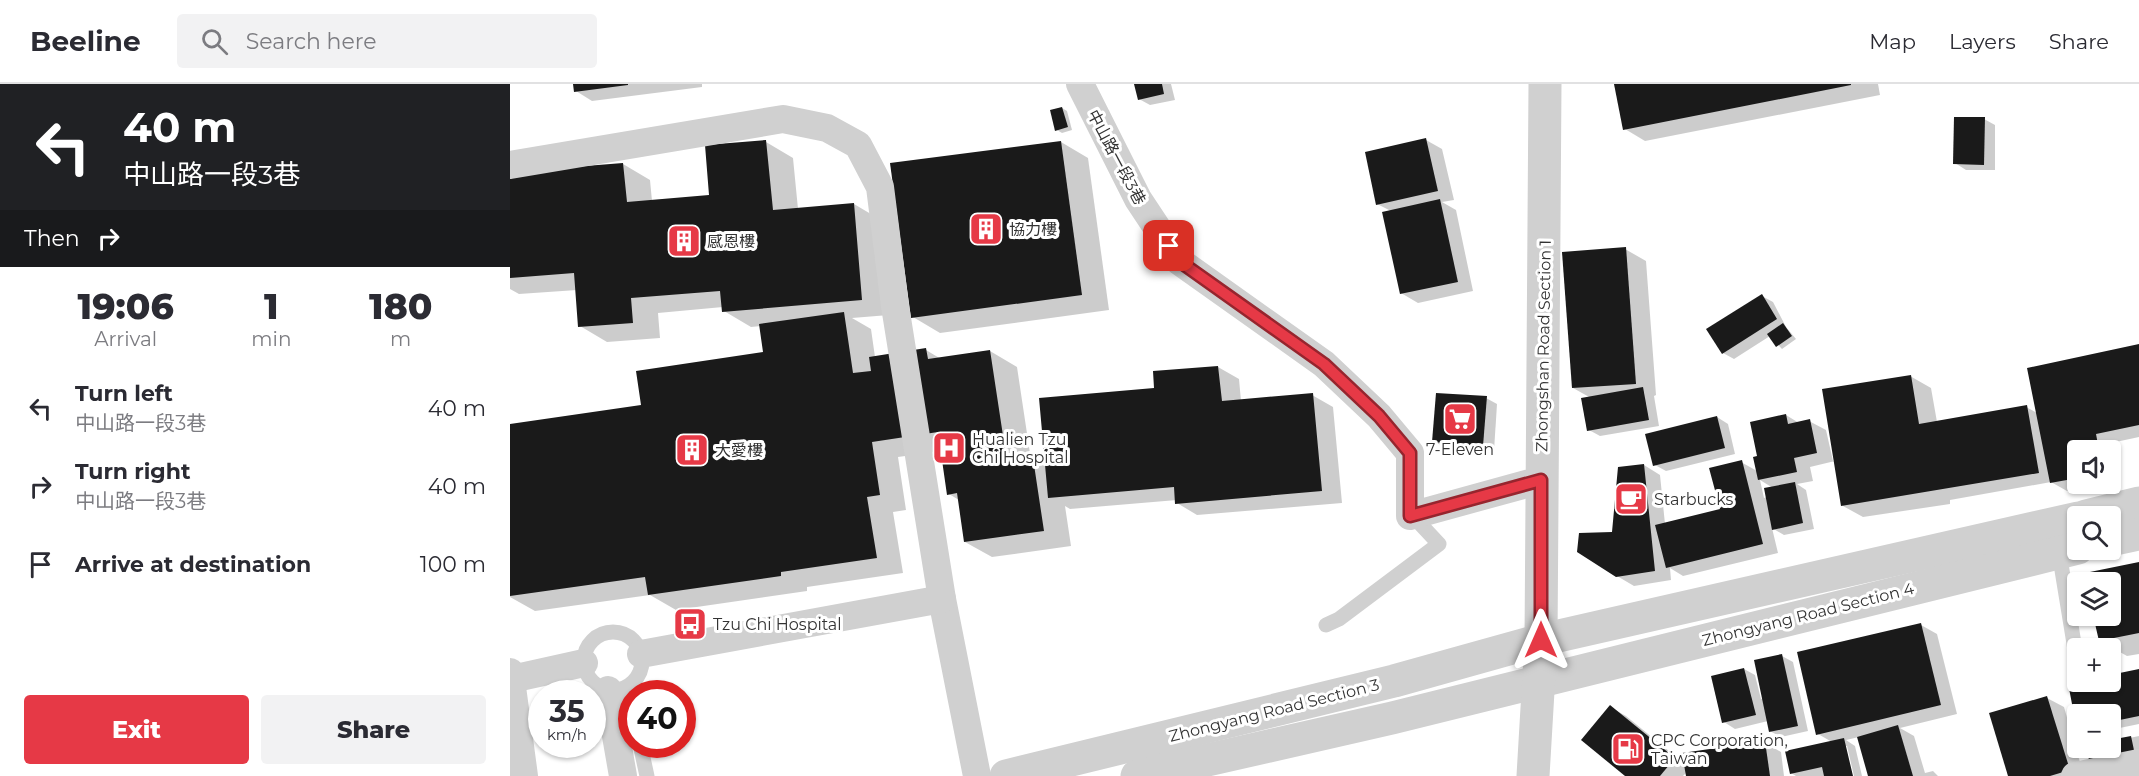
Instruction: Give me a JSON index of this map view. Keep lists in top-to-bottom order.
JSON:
{
  "streets": {
    "street": [
      "中山路一段3巷",
      "Zhongshan Road Section 1",
      "Zhongyang Road Section 4",
      "Zhongyang Road Section 3"
    ]
  },
  "crossings": [
    ["Zhongshan Road Section 1", "Zhongyang Road Section 4"],
    ["Zhongshan Road Section 1", "Zhongyang Road Section 3"],
    ["Zhongyang Road Section 4", "Zhongyang Road Section 3"]
  ],
  "places": {
    "building": ["協力樓", "感恩樓", "大愛樓"],
    "supermarket": ["7-Eleven"],
    "hospital": ["Hualien Tzu Chi Hospital"],
    "cafe": ["Starbucks"],
    "bus stop": ["Tzu Chi Hospital"],
    "fuel station": ["CPC Corporation, Taiwan"]
  },
  "page": {
    "header": "Beeline",
    "search": "Search here",
    "nav": ["Map", "Layers", "Share"],
    "turn": ["40 m", "中山路一段3巷"],
    "then": "Then",
    "eta": [
      "19:06",
      "Arrival",
      "1",
      "min",
      "180",
      "m"
    ],
    "list": [
      {
        "name": "Turn left",
        "note": "中山路一段3巷",
        "value": "40 m"
      },
      {
        "name": "Turn right",
        "note": "中山路一段3巷",
        "value": "40 m"
      },
      {
        "name": "Arrive at destination",
        "value": "100 m"
      }
    ],
    "map_buttons": ["+", "−"],
    "speed": "35 km/h",
    "limit": "40",
    "buttons": ["Exit", "Share"]
  }
}
